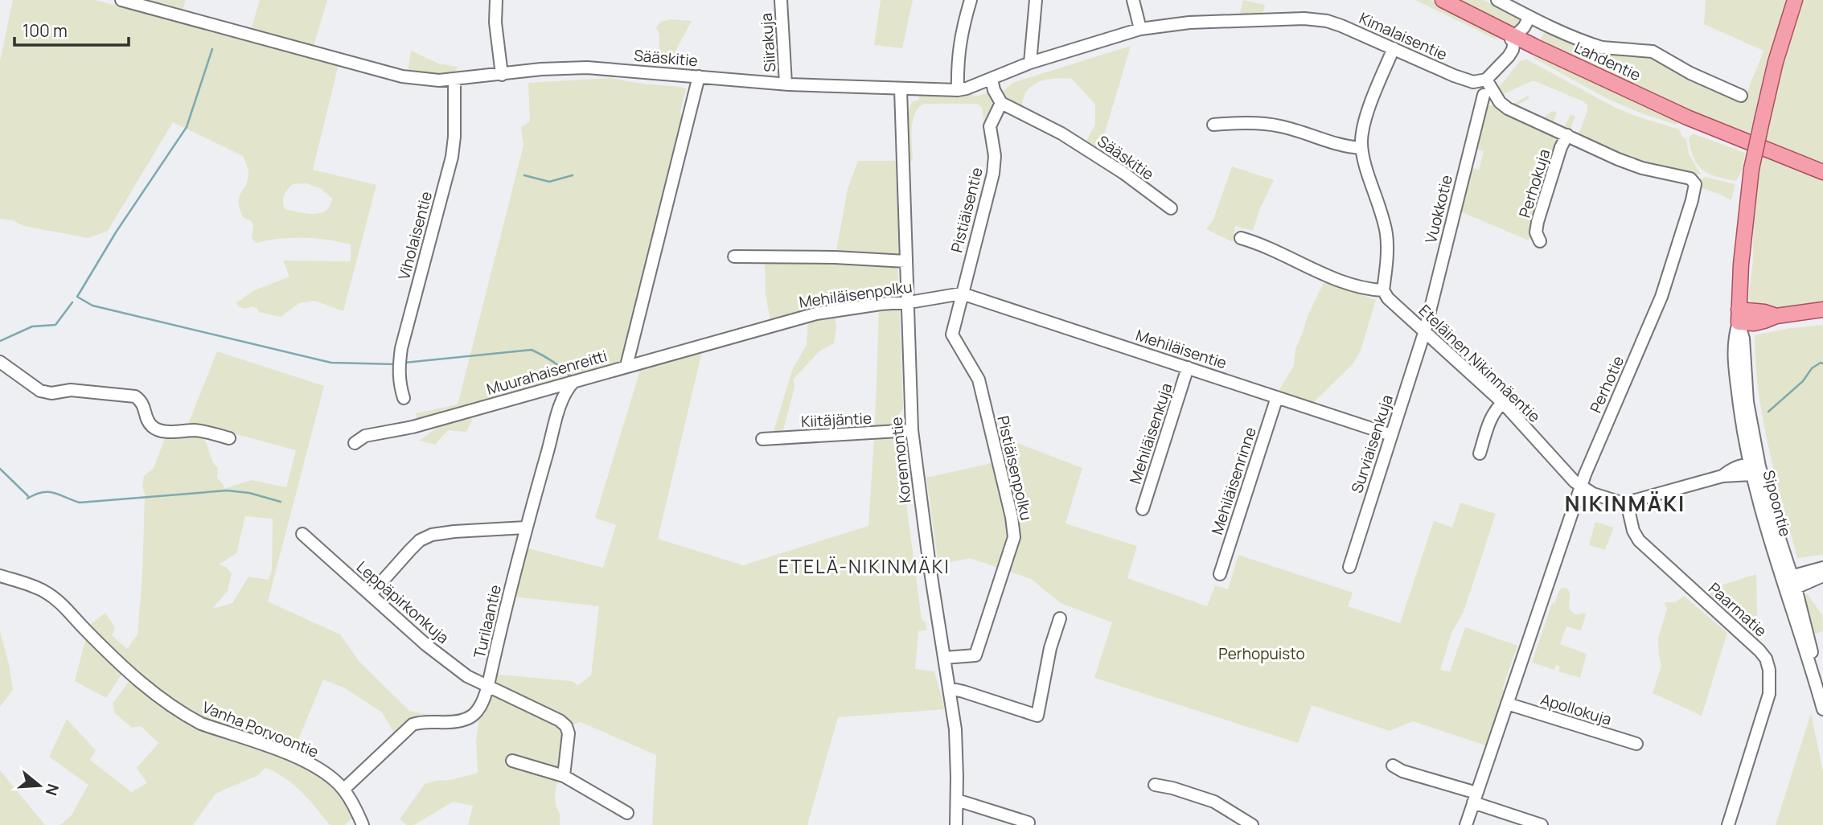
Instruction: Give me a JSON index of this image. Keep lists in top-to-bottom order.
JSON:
{
  "streets": {
    "main road": ["Lahdentie", "Sipoontie"],
    "street": [
      "Kimalaisentie",
      "Siirakuja",
      "Sääskitie",
      "Perhokuja",
      "Vuokkotie",
      "Pistiäisentie",
      "Viholaisentie",
      "Mehiläisenpolku",
      "Mehiläisentie",
      "Eteläinen Nikinmäentie",
      "Muurahaisenreitti",
      "Perhotie",
      "Kiitäjäntie",
      "Mehiläisenkuja",
      "Surviaisenkuja",
      "Korennontie",
      "Pistiäisenpolku",
      "Mehiläisenrinne",
      "Leppäpirkonkuja",
      "Paarmatie",
      "Turilaantie",
      "Apollokuja",
      "Vanha Porvoontie"
    ]
  },
  "crossings": [
    ["Kimalaisentie", "Sääskitie"],
    ["Kimalaisentie", "Perhotie"],
    ["Siirakuja", "Sääskitie"],
    ["Sääskitie", "Pistiäisentie"],
    ["Sääskitie", "Viholaisentie"],
    ["Sääskitie", "Muurahaisenreitti"],
    ["Sääskitie", "Korennontie"],
    ["Perhokuja", "Perhotie"],
    ["Vuokkotie", "Eteläinen Nikinmäentie"],
    ["Vuokkotie", "Surviaisenkuja"],
    ["Pistiäisentie", "Mehiläisenpolku"],
    ["Pistiäisentie", "Mehiläisentie"],
    ["Pistiäisentie", "Pistiäisenpolku"],
    ["Mehiläisenpolku", "Mehiläisentie"],
    ["Mehiläisenpolku", "Muurahaisenreitti"],
    ["Mehiläisenpolku", "Korennontie"],
    ["Mehiläisenpolku", "Pistiäisenpolku"],
    ["Mehiläisentie", "Mehiläisenkuja"],
    ["Mehiläisentie", "Surviaisenkuja"],
    ["Mehiläisentie", "Pistiäisenpolku"],
    ["Mehiläisentie", "Mehiläisenrinne"],
    ["Eteläinen Nikinmäentie", "Perhotie"],
    ["Eteläinen Nikinmäentie", "Surviaisenkuja"],
    ["Eteläinen Nikinmäentie", "Sipoontie"],
    ["Eteläinen Nikinmäentie", "Paarmatie"],
    ["Muurahaisenreitti", "Turilaantie"],
    ["Perhotie", "Apollokuja"],
    ["Kiitäjäntie", "Korennontie"],
    ["Korennontie", "Pistiäisenpolku"],
    ["Leppäpirkonkuja", "Turilaantie"],
    ["Turilaantie", "Vanha Porvoontie"]
  ],
  "districts": ["NIKINMÄKI", "ETELÄ-NIKINMÄKI"],
  "parks": ["Perhopuisto"],
  "scale_bar": "100 m",
  "north": "right"
}
